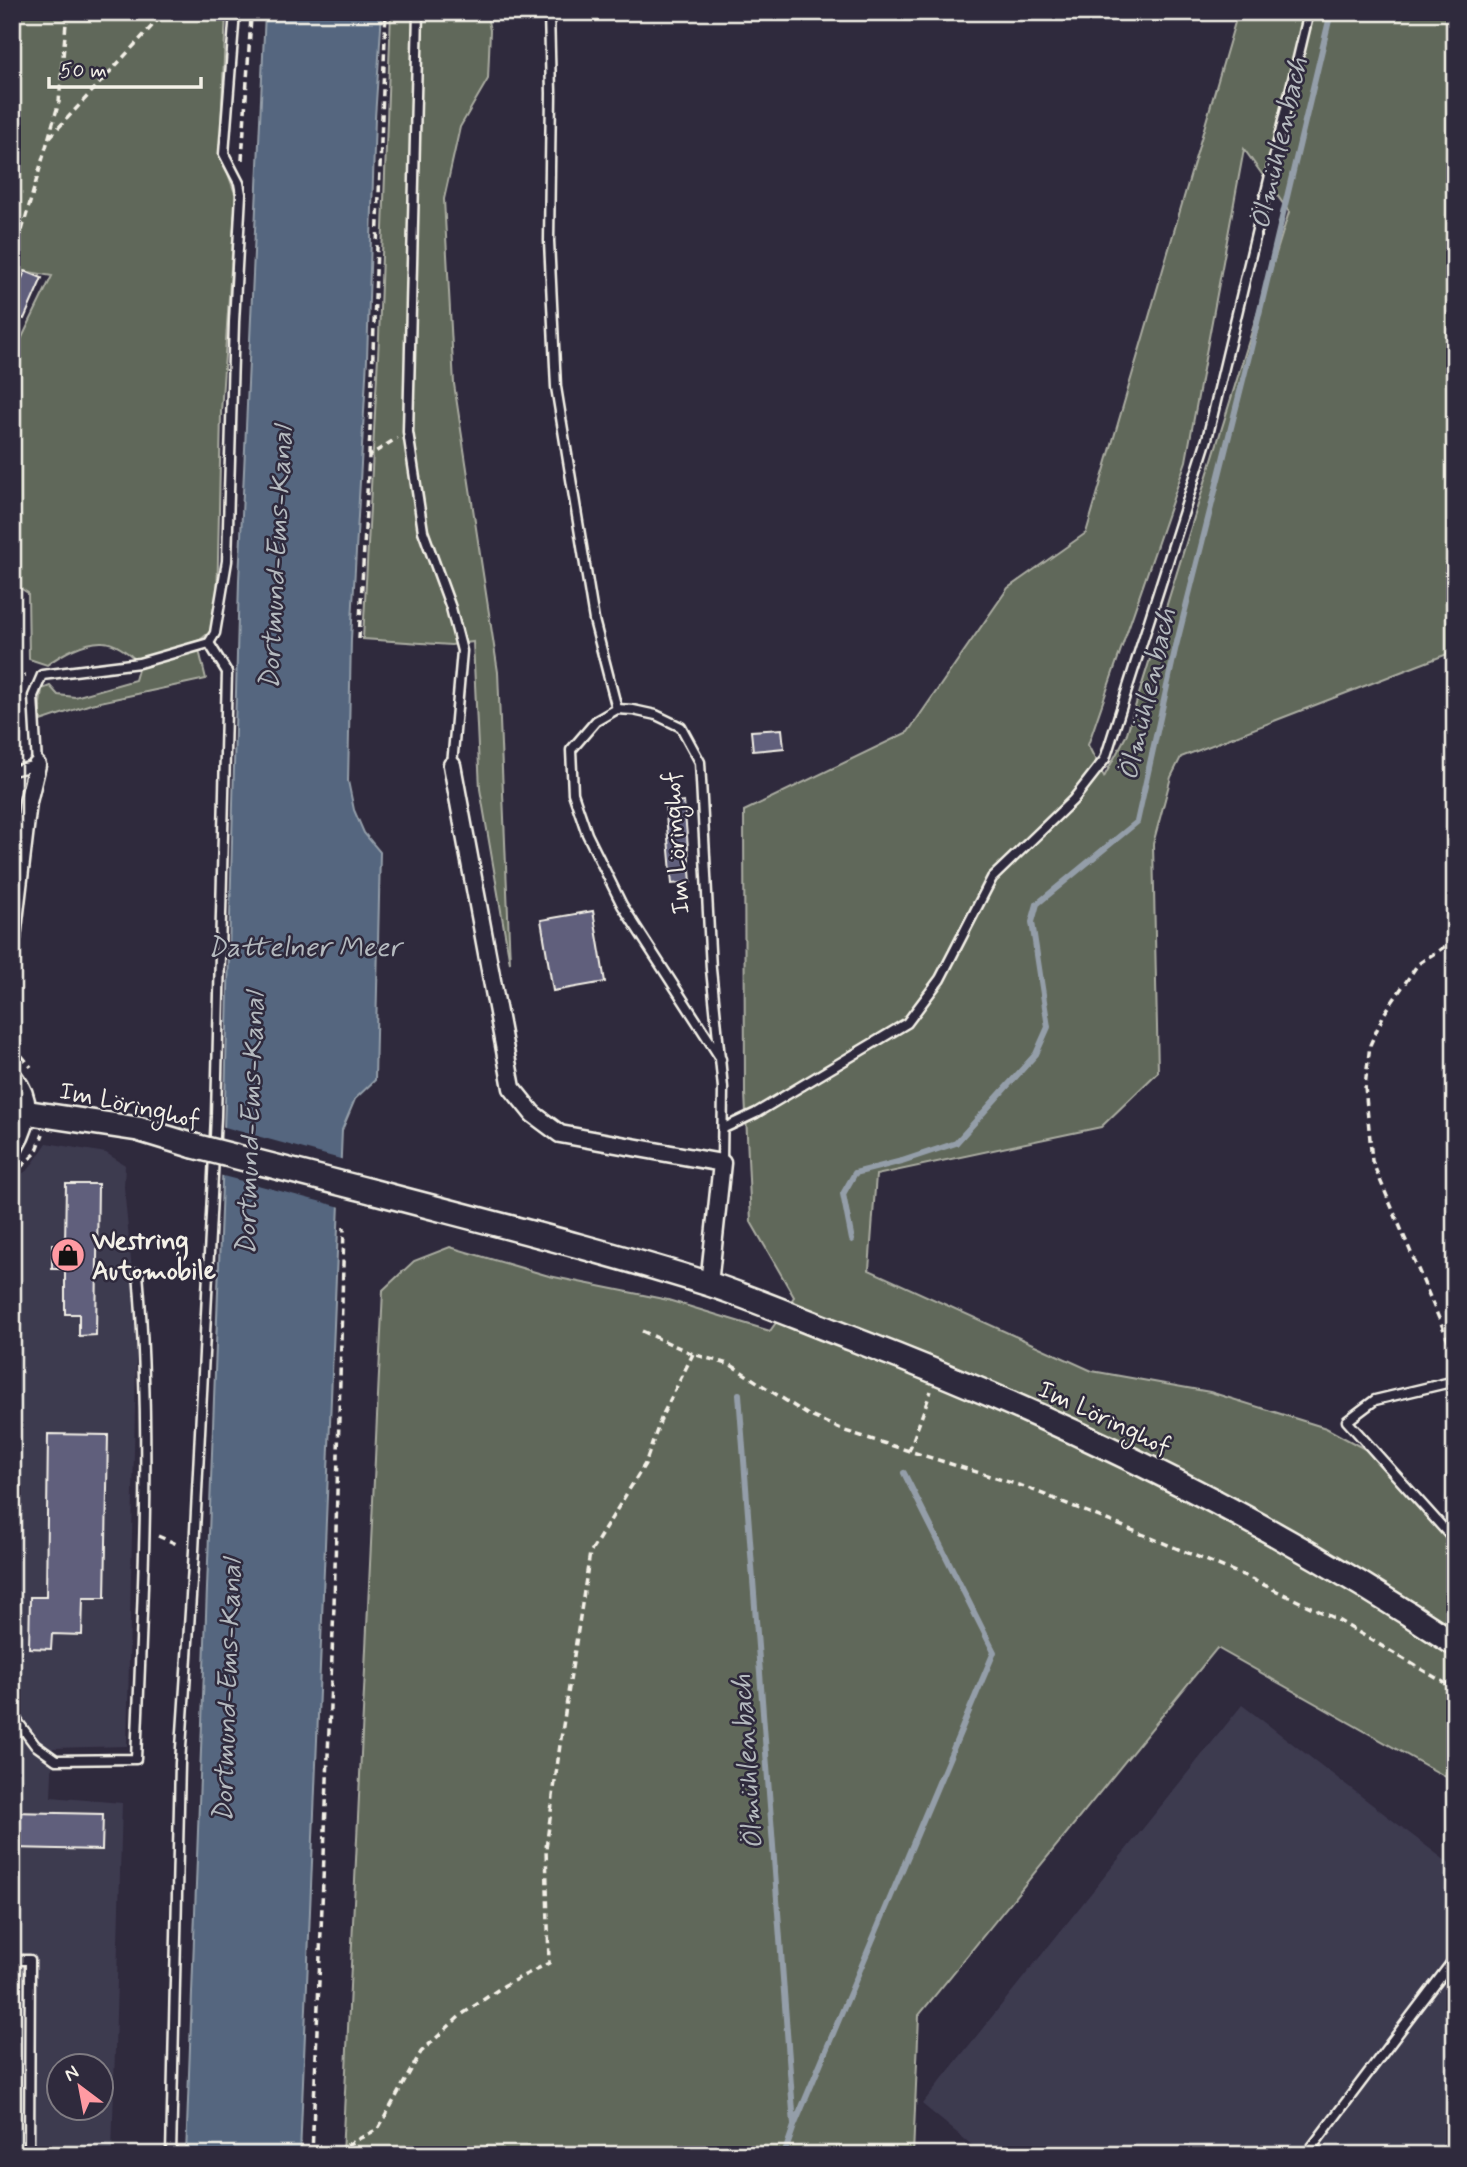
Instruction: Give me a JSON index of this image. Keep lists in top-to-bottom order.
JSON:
{
  "streets": {
    "street": ["Im Löringhof"]
  },
  "water": ["Ölmühlenbach", "Dortmund-Ems-Kanal", "Dattelner Meer"],
  "places": {
    "shop": ["Westring Automobile"]
  },
  "scale_bar": "50 m",
  "north": "top left"
}
